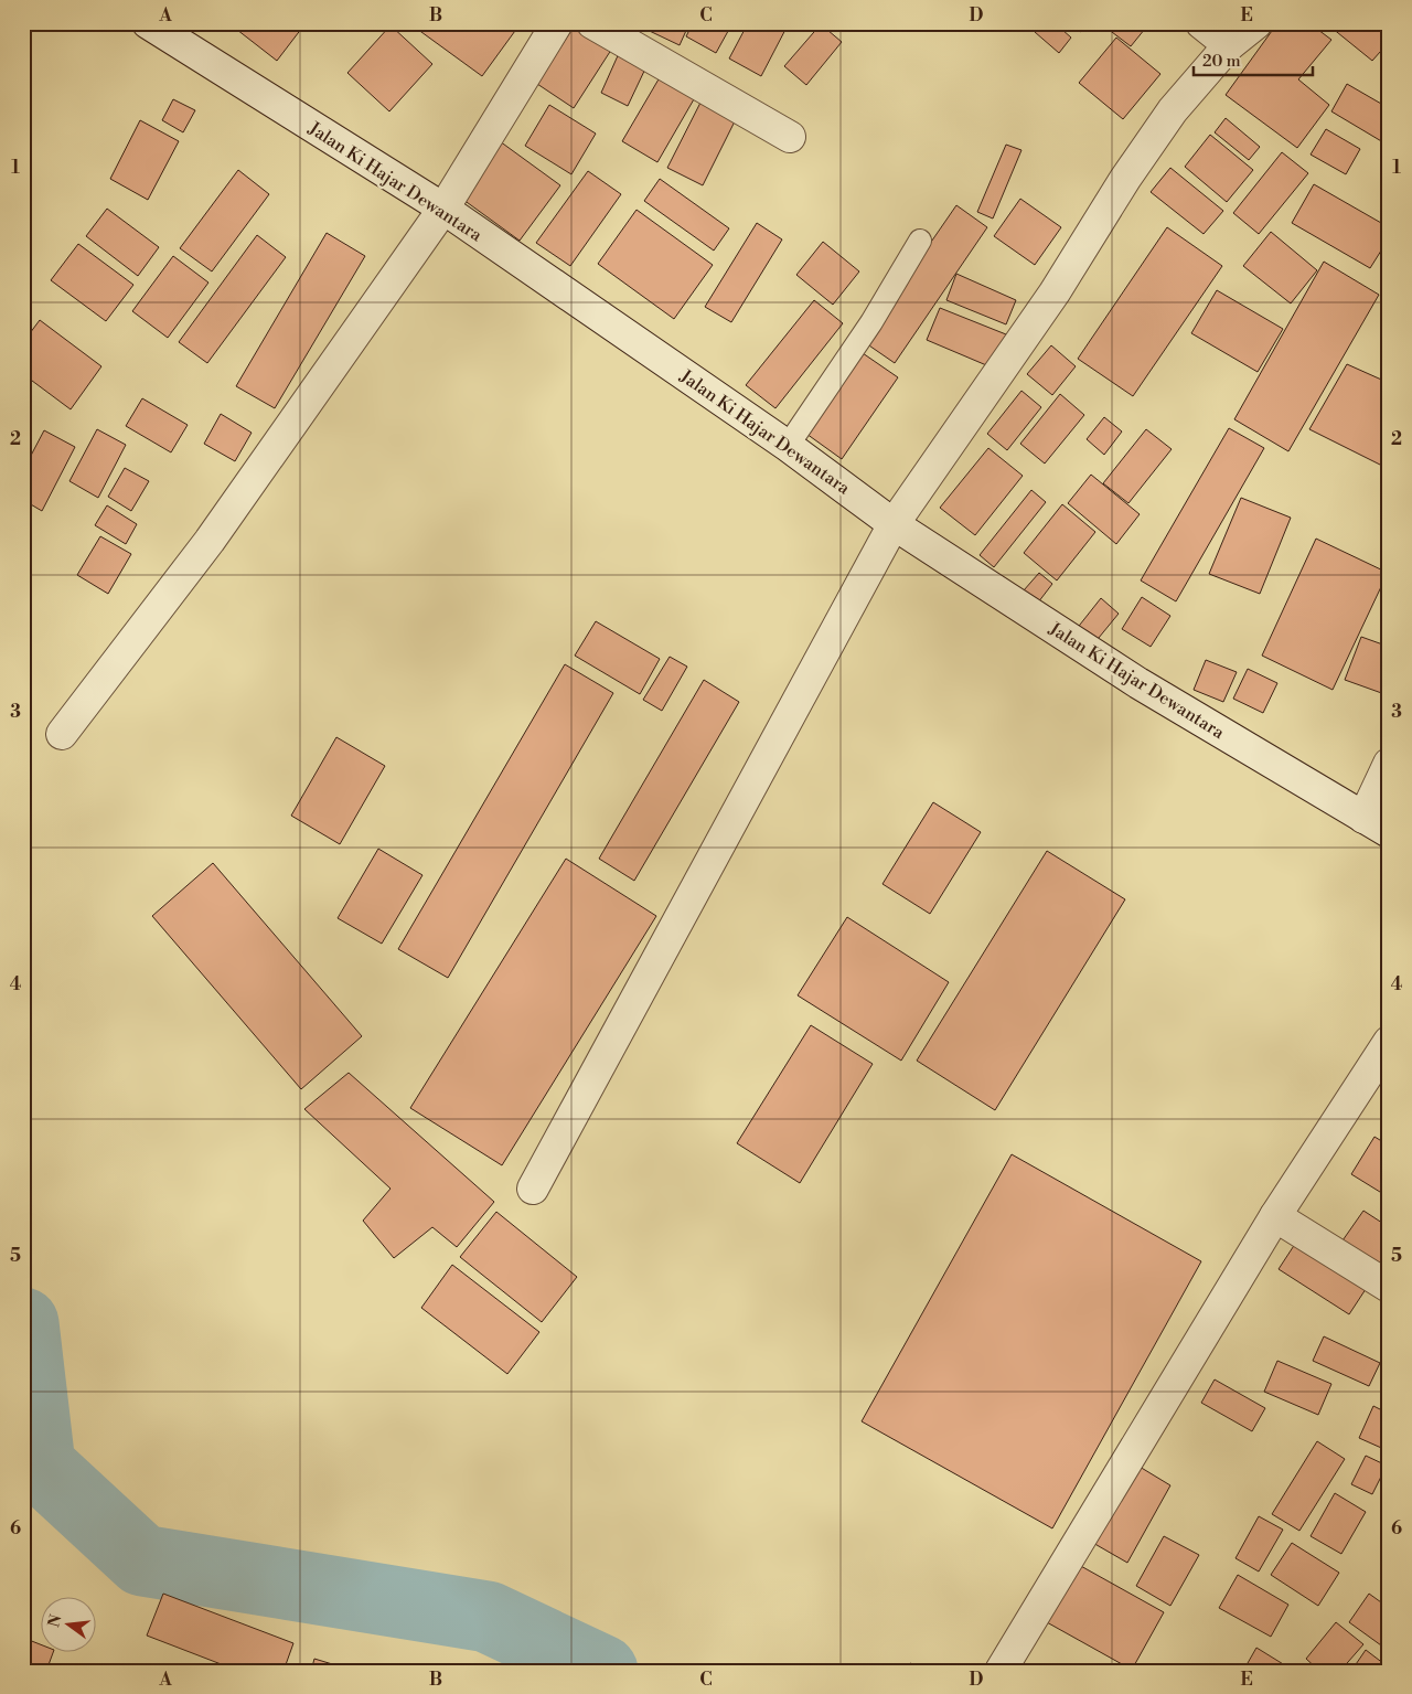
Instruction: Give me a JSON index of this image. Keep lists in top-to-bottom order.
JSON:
{
  "streets": {
    "street": ["Jalan Ki Hajar Dewantara"]
  },
  "scale_bar": "20 m",
  "north": "left",
  "grid": {
    "columns": [
      "A",
      "B",
      "C",
      "D",
      "E"
    ],
    "rows": [
      "1",
      "2",
      "3",
      "4",
      "5",
      "6"
    ]
  }
}
